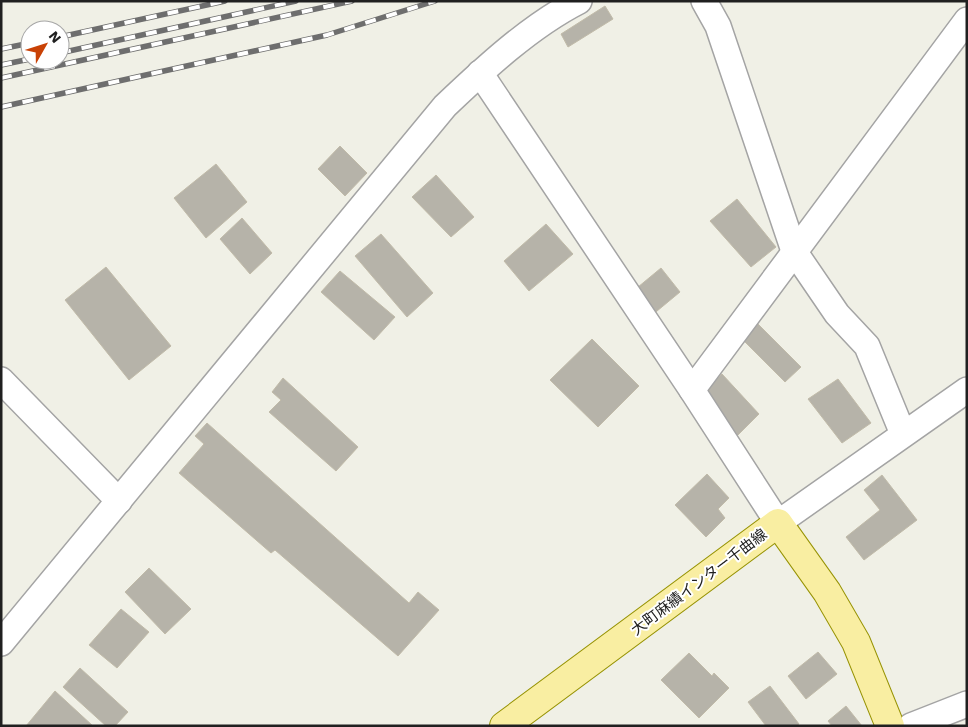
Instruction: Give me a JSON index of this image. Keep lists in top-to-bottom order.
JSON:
{
  "streets": {
    "main road": ["大町麻績インター千曲線"]
  },
  "north": "top right"
}
